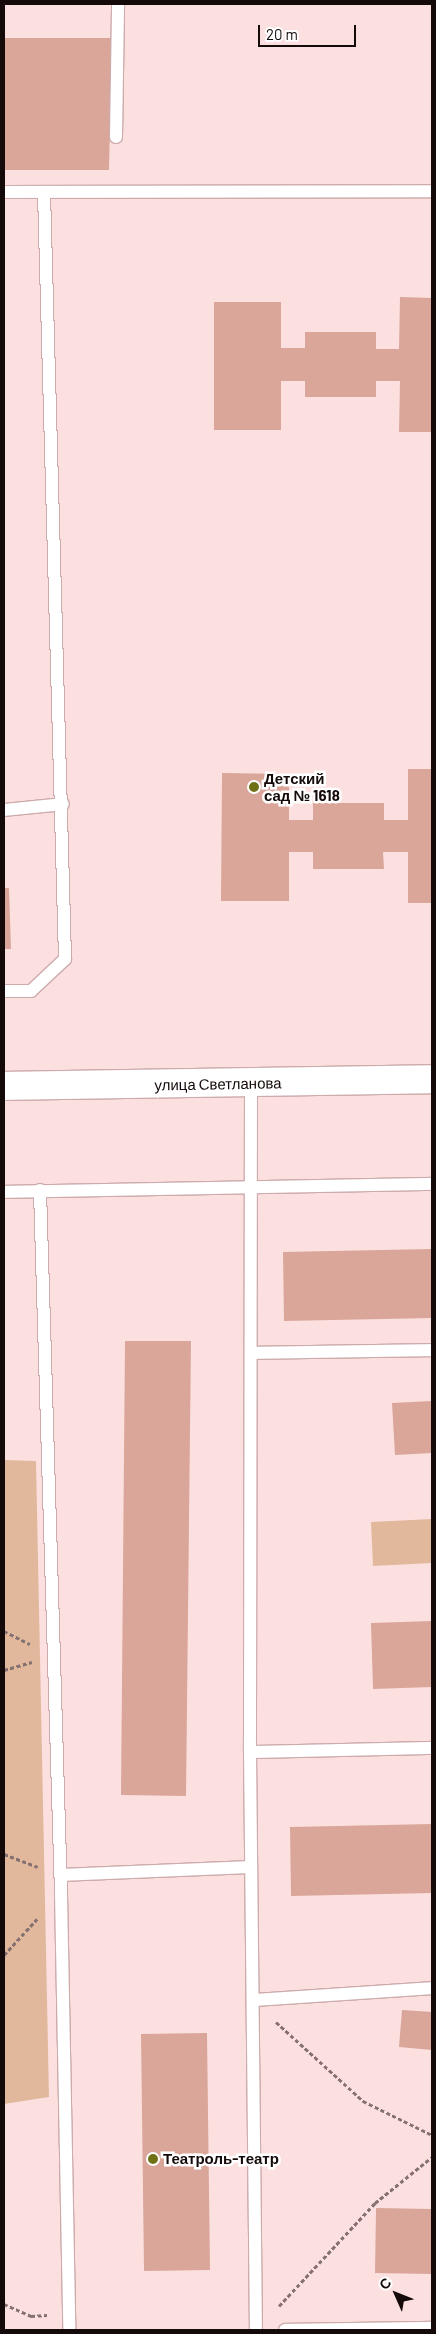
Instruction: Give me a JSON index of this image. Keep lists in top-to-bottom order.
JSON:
{
  "streets": {
    "street": ["улица Светланова"]
  },
  "places": ["Детский сад № 1618", "Театроль-театр"],
  "scale_bar": "20 m",
  "north": "top left"
}
